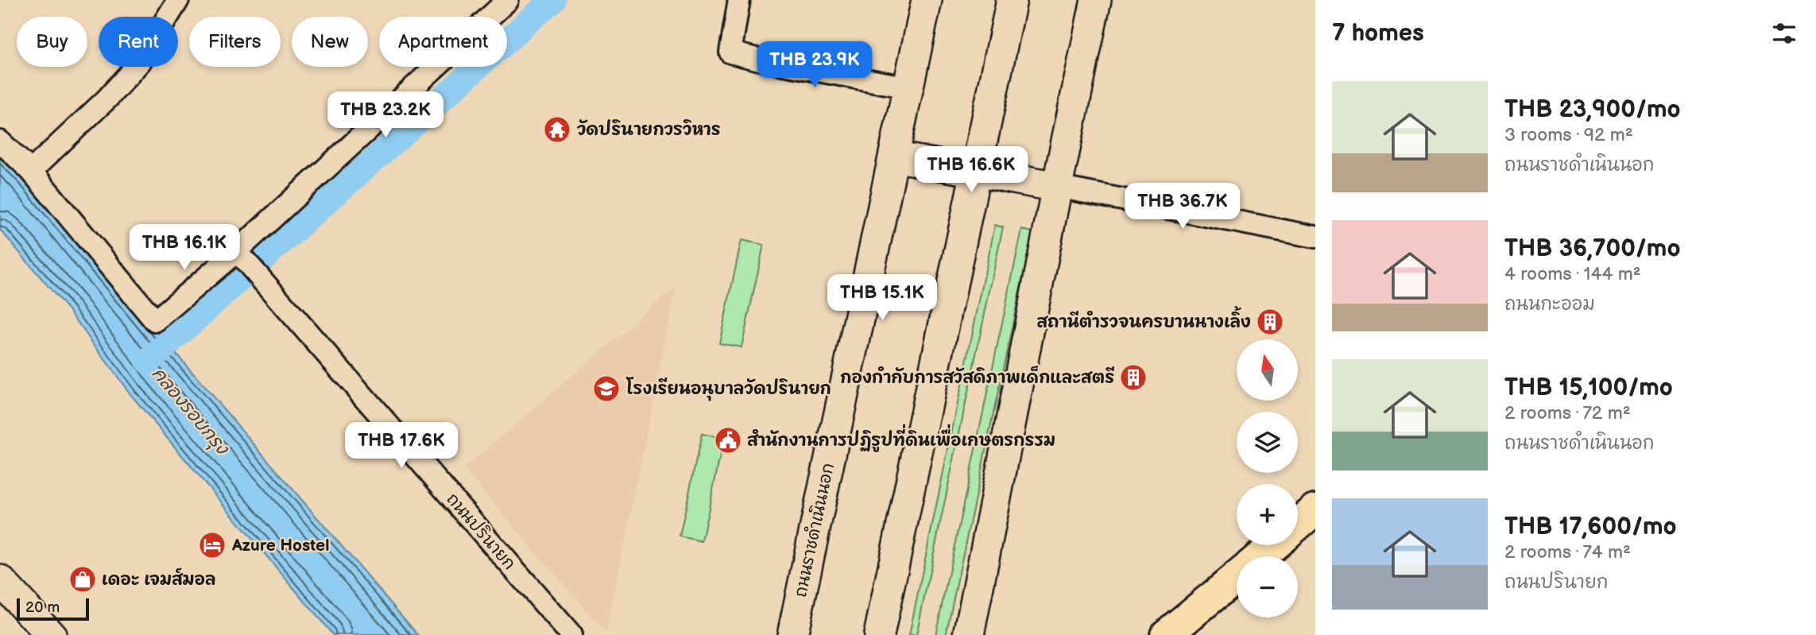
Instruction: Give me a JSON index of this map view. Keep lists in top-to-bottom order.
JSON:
{
  "streets": {
    "main road": ["ถนนราชดำเนินนอก"],
    "street": ["ถนนปรินายก"]
  },
  "water": ["คลองรอบกรุง"],
  "places": {
    "temple": ["วัดปรินายกวรวิหาร"],
    "building": ["สถานีตำรวจนครบานนางเลิ้ง", "กองกำกับการสวัสดิภาพเด็กและสตรี"],
    "school or university": ["โรงเรียนอนุบาลวัดปรินายก"],
    "public building": ["สำนักงานการปฏิรูปที่ดินเพื่อเกษตรกรรม"],
    "hotel": ["Azure Hostel"],
    "shop": ["เดอะ เจมส์มอล"]
  },
  "scale_bar": "20 m",
  "north": "top",
  "page": {
    "heading": "7 homes",
    "chip": [
      "Buy",
      "Rent",
      "Filters",
      "New",
      "Apartment"
    ],
    "price": [
      "THB 23.9K",
      "THB 23.2K",
      "THB 16.6K",
      "THB 36.7K",
      "THB 16.1K",
      "THB 15.1K",
      "THB 17.6K"
    ],
    "list": [
      {
        "name": "THB 23,900/mo",
        "note": "3 rooms · 92 m² · ถนนราชดำเนินนอก"
      },
      {
        "name": "THB 36,700/mo",
        "note": "4 rooms · 144 m² · ถนนกะออม"
      },
      {
        "name": "THB 15,100/mo",
        "note": "2 rooms · 72 m² · ถนนราชดำเนินนอก"
      },
      {
        "name": "THB 17,600/mo",
        "note": "2 rooms · 74 m² · ถนนปรินายก"
      }
    ],
    "map_buttons": ["+", "−"],
    "scale": "20 m"
  }
}
